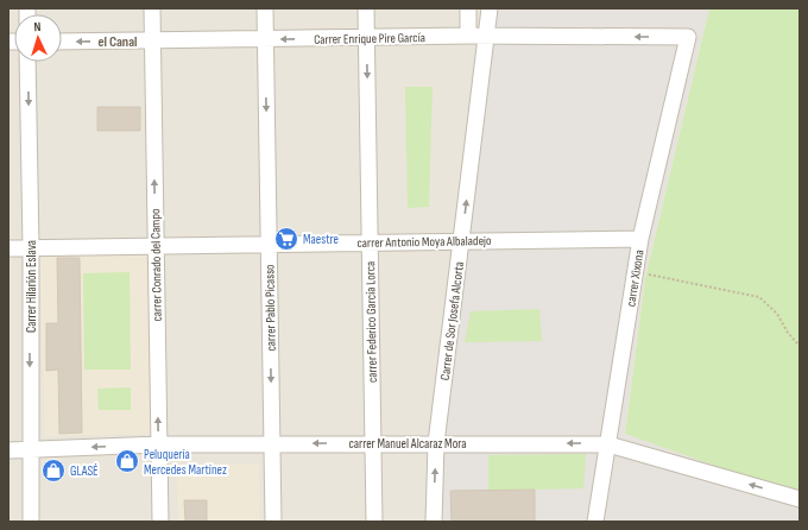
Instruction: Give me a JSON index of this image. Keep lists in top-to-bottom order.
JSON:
{
  "streets": {
    "street": [
      "Carrer Enrique Pire García",
      "carrer Antonio Moya Albaladejo",
      "carrer Conrado del Campo",
      "carrer Xixona",
      "Carrer Hilarión Eslava",
      "carrer Pablo Picasso",
      "Carrer de Sor Josefa Alcorta",
      "carrer Federico García Lorca",
      "carrer Manuel Alcaraz Mora"
    ]
  },
  "crossings": [
    ["Carrer Enrique Pire García", "carrer Conrado del Campo"],
    ["Carrer Enrique Pire García", "carrer Xixona"],
    ["Carrer Enrique Pire García", "carrer Pablo Picasso"],
    ["Carrer Enrique Pire García", "Carrer de Sor Josefa Alcorta"],
    ["Carrer Enrique Pire García", "carrer Federico García Lorca"],
    ["carrer Antonio Moya Albaladejo", "carrer Conrado del Campo"],
    ["carrer Antonio Moya Albaladejo", "carrer Xixona"],
    ["carrer Antonio Moya Albaladejo", "Carrer Hilarión Eslava"],
    ["carrer Antonio Moya Albaladejo", "carrer Pablo Picasso"],
    ["carrer Antonio Moya Albaladejo", "Carrer de Sor Josefa Alcorta"],
    ["carrer Antonio Moya Albaladejo", "carrer Federico García Lorca"],
    ["carrer Conrado del Campo", "carrer Manuel Alcaraz Mora"],
    ["carrer Xixona", "carrer Manuel Alcaraz Mora"],
    ["Carrer Hilarión Eslava", "carrer Manuel Alcaraz Mora"],
    ["carrer Pablo Picasso", "carrer Manuel Alcaraz Mora"],
    ["Carrer de Sor Josefa Alcorta", "carrer Manuel Alcaraz Mora"],
    ["carrer Federico García Lorca", "carrer Manuel Alcaraz Mora"]
  ],
  "one_way": [
    "Carrer Enrique Pire García",
    "carrer Conrado del Campo",
    "Carrer Hilarión Eslava",
    "carrer Pablo Picasso",
    "Carrer de Sor Josefa Alcorta",
    "carrer Federico García Lorca",
    "carrer Manuel Alcaraz Mora"
  ],
  "districts": ["el Canal"],
  "places": {
    "supermarket": ["Maestre"],
    "shop": ["Peluquería Mercedes Martínez", "GLASÉ"]
  },
  "north": "top"
}
